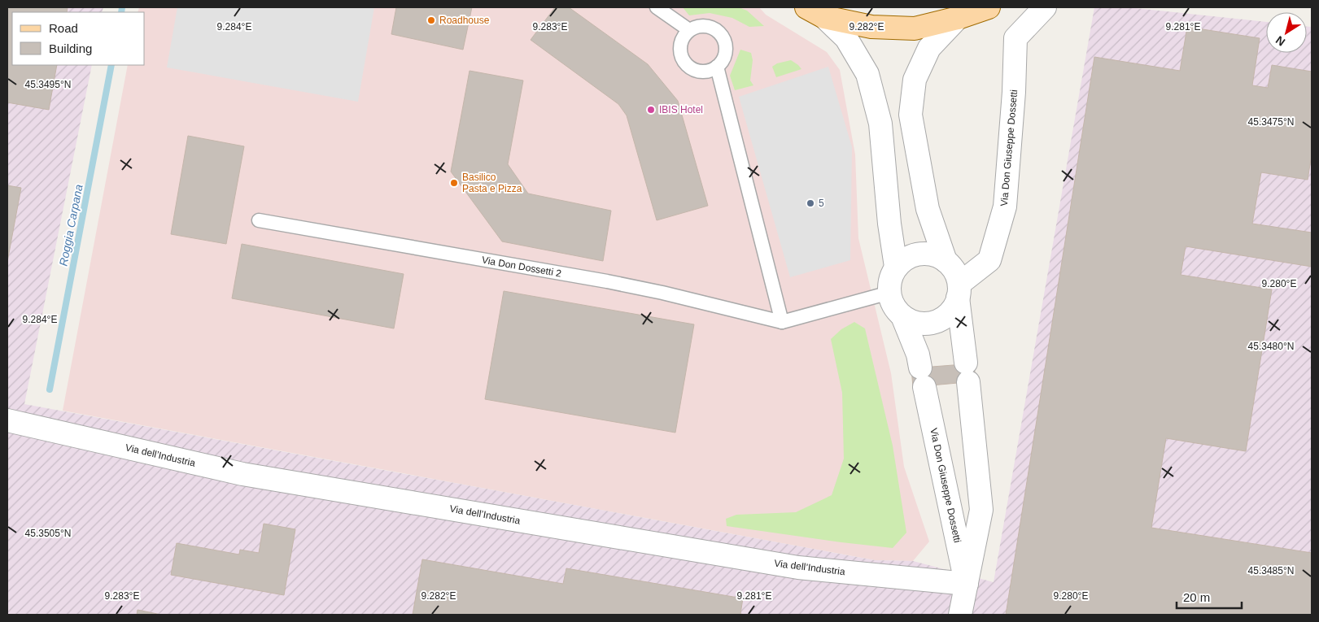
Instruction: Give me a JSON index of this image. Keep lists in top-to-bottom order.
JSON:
{
  "streets": {
    "street": ["Via Don Giuseppe Dossetti", "Via dell’Industria"],
    "lane": ["Via Don Dossetti 2"]
  },
  "crossings": [
    ["Via Don Giuseppe Dossetti", "Via Don Dossetti 2"],
    ["Via Don Giuseppe Dossetti", "Via dell’Industria"]
  ],
  "water": ["Roggia Carpana"],
  "places": [
    "Roadhouse",
    "IBIS Hotel",
    "Basilico Pasta e Pizza",
    "5"
  ],
  "legend": ["Road", "Building"],
  "scale_bar": "20 m",
  "north": "bottom left",
  "coordinates": [
    "9.284°E",
    "9.282°E",
    "9.283°E",
    "9.281°E",
    "45.3495°N",
    "45.3475°N",
    "9.280°E",
    "45.3480°N",
    "45.3505°N",
    "45.3485°N"
  ]
}
